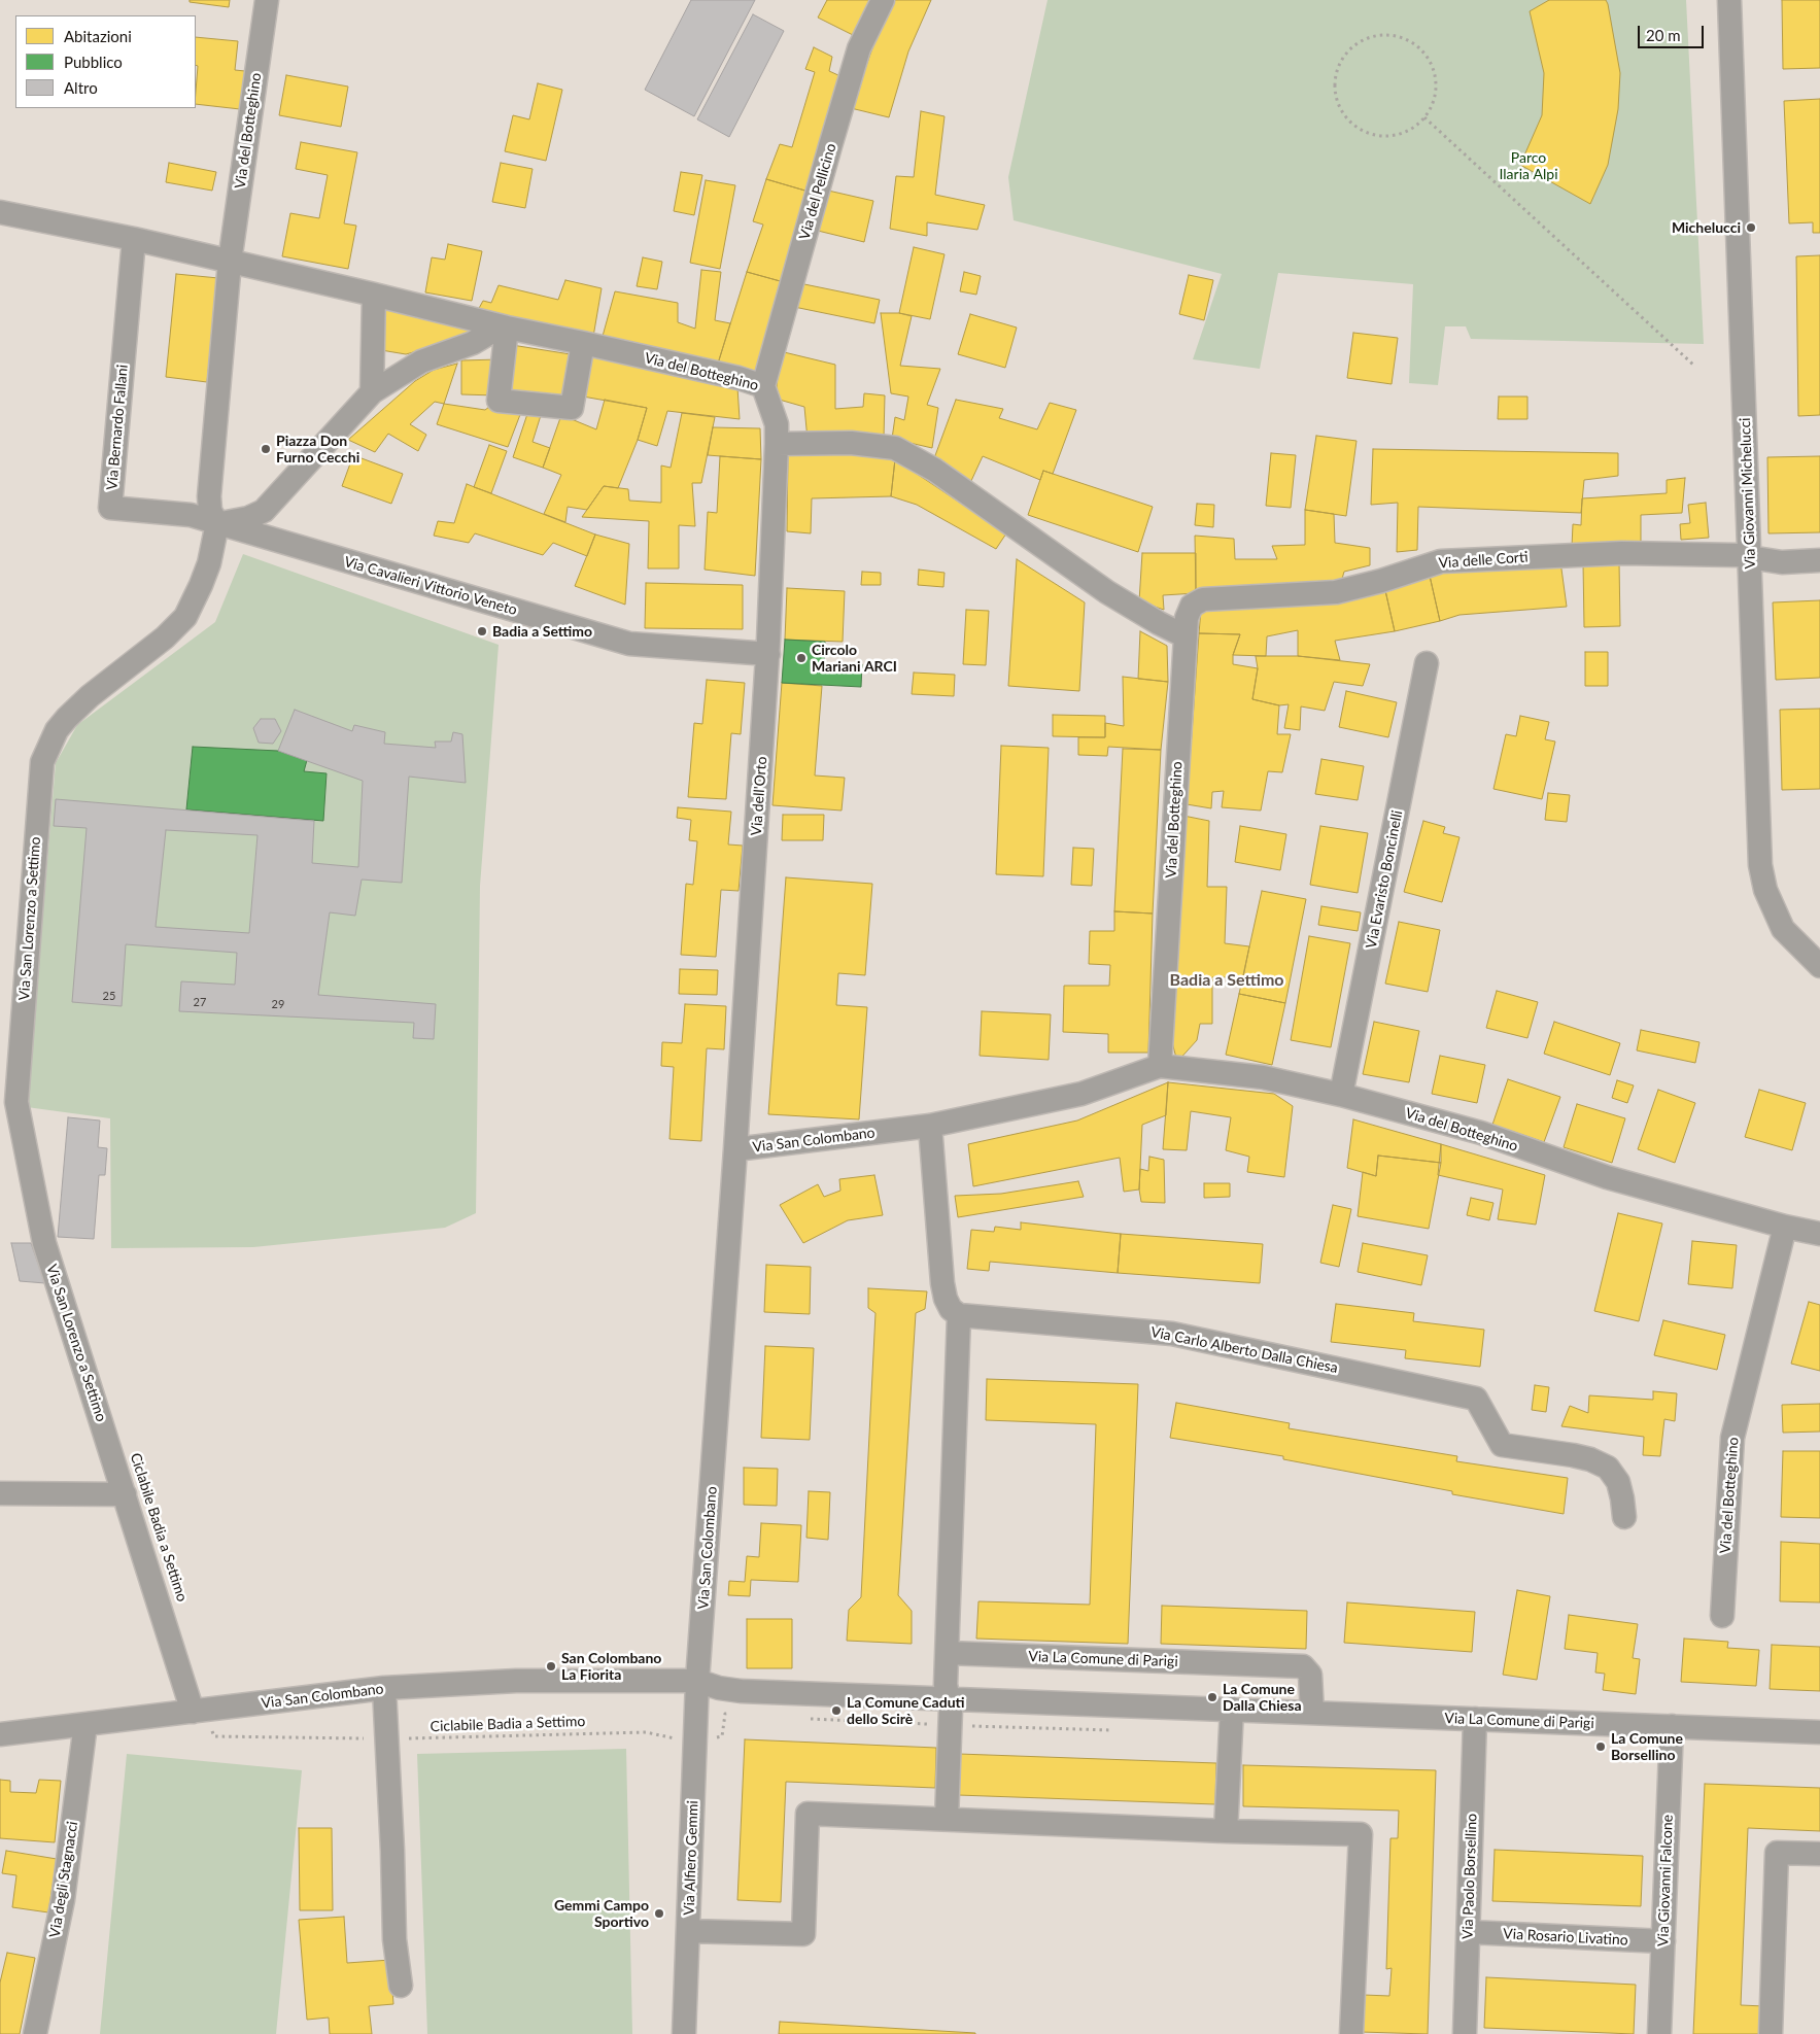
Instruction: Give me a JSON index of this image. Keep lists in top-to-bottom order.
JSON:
{
  "streets": {
    "street": [
      "Via del Botteghino",
      "Via del Pellicino",
      "Via Bernardo Fallani",
      "Via Giovanni Michelucci",
      "Via delle Corti",
      "Via Cavalieri Vittorio Veneto",
      "Via dell'Orto",
      "Via Evaristo Boncinelli",
      "Via San Lorenzo a Settimo",
      "Via San Colombano",
      "Via Carlo Alberto Dalla Chiesa",
      "Via La Comune di Parigi",
      "Via Alfiero Gemmi",
      "Via Paolo Borsellino",
      "Via degli Stagnacci",
      "Via Giovanni Falcone",
      "Via Rosario Livatino"
    ],
    "path": ["Ciclabile Badia a Settimo"]
  },
  "crossings": [
    ["Via del Botteghino", "Via del Pellicino"],
    ["Via del Botteghino", "Via Bernardo Fallani"],
    ["Via del Botteghino", "Via delle Corti"],
    ["Via del Botteghino", "Via dell'Orto"],
    ["Via del Botteghino", "Via Evaristo Boncinelli"],
    ["Via del Botteghino", "Via San Colombano"],
    ["Via Bernardo Fallani", "Via Cavalieri Vittorio Veneto"],
    ["Via Bernardo Fallani", "Via San Lorenzo a Settimo"],
    ["Via Giovanni Michelucci", "Via delle Corti"],
    ["Via Cavalieri Vittorio Veneto", "Via dell'Orto"],
    ["Via Cavalieri Vittorio Veneto", "Via San Lorenzo a Settimo"],
    ["Via dell'Orto", "Via San Colombano"],
    ["Via San Lorenzo a Settimo", "Via San Colombano"],
    ["Via San Lorenzo a Settimo", "Ciclabile Badia a Settimo"],
    ["Via San Colombano", "Ciclabile Badia a Settimo"],
    ["Via San Colombano", "Via La Comune di Parigi"],
    ["Via San Colombano", "Via Alfiero Gemmi"],
    ["Via San Colombano", "Via degli Stagnacci"],
    ["Ciclabile Badia a Settimo", "Via Alfiero Gemmi"],
    ["Via La Comune di Parigi", "Via Alfiero Gemmi"],
    ["Via La Comune di Parigi", "Via Paolo Borsellino"],
    ["Via La Comune di Parigi", "Via Giovanni Falcone"],
    ["Via Paolo Borsellino", "Via Rosario Livatino"],
    ["Via Giovanni Falcone", "Via Rosario Livatino"]
  ],
  "districts": ["Badia a Settimo"],
  "parks": ["Parco Ilaria Alpi"],
  "places": [
    "Michelucci",
    "Piazza Don Furno Cecchi",
    "Badia a Settimo",
    "Circolo Mariani ARCI",
    "San Colombano La Fiorita",
    "La Comune Dalla Chiesa",
    "La Comune Caduti dello Scirè",
    "La Comune Borsellino",
    "Gemmi Campo Sportivo"
  ],
  "house_numbers": ["25", "27", "29"],
  "legend": ["Abitazioni", "Pubblico", "Altro"],
  "scale_bar": "20 m"
}
